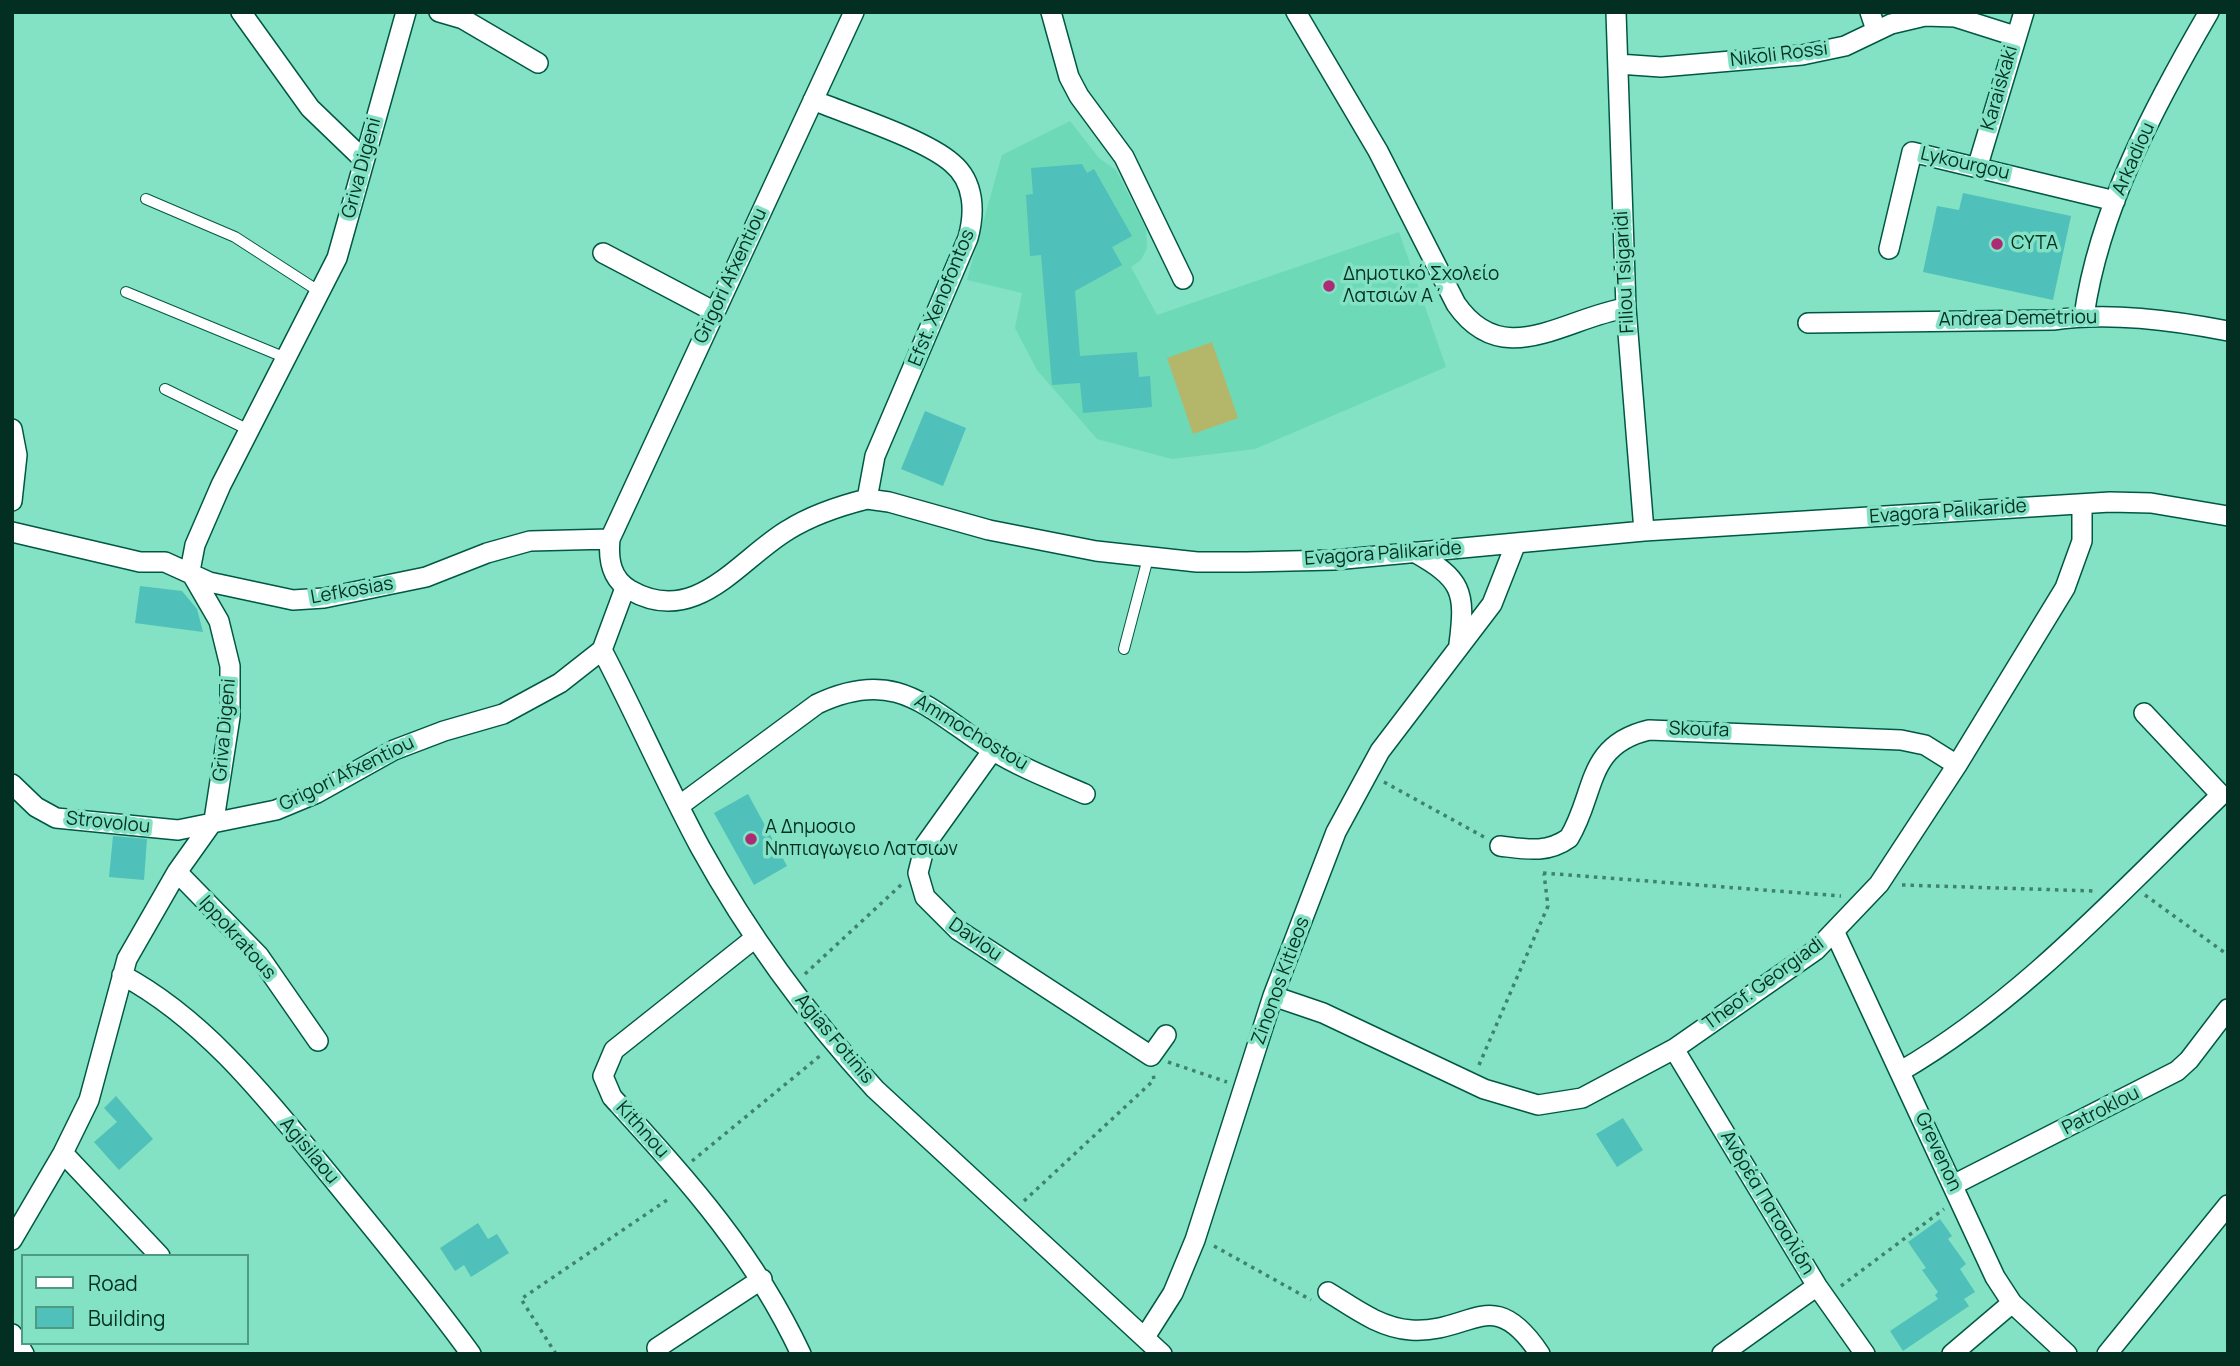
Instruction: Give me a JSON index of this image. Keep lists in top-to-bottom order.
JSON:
{
  "streets": {
    "street": [
      "Nikoli Rossi",
      "Karaiskaki",
      "Arkadiou",
      "Lykourgou",
      "Griva Digeni",
      "Filiou Tsigaridi",
      "Grigori Afxentiou",
      "Efst. Xenofontos",
      "Andrea Demetriou",
      "Evagora Palikaride",
      "Lefkosias",
      "Skoufa",
      "Ammochostou",
      "Strovolou",
      "Ippokratous",
      "Davlou",
      "Zinonos Kitieos",
      "Theof. Georgiadi",
      "Agias Fotinis",
      "Patroklou",
      "Kithnou",
      "Agisilaou",
      "Grevenon",
      "Ανδρέα Πατσαλίδη"
    ]
  },
  "crossings": [
    ["Nikoli Rossi", "Karaiskaki"],
    ["Nikoli Rossi", "Filiou Tsigaridi"],
    ["Karaiskaki", "Lykourgou"],
    ["Arkadiou", "Lykourgou"],
    ["Arkadiou", "Andrea Demetriou"],
    ["Griva Digeni", "Grigori Afxentiou"],
    ["Griva Digeni", "Lefkosias"],
    ["Griva Digeni", "Strovolou"],
    ["Griva Digeni", "Ippokratous"],
    ["Griva Digeni", "Agisilaou"],
    ["Filiou Tsigaridi", "Evagora Palikaride"],
    ["Grigori Afxentiou", "Efst. Xenofontos"],
    ["Grigori Afxentiou", "Lefkosias"],
    ["Grigori Afxentiou", "Strovolou"],
    ["Grigori Afxentiou", "Agias Fotinis"],
    ["Efst. Xenofontos", "Evagora Palikaride"],
    ["Evagora Palikaride", "Zinonos Kitieos"],
    ["Evagora Palikaride", "Theof. Georgiadi"],
    ["Skoufa", "Theof. Georgiadi"],
    ["Ammochostou", "Agias Fotinis"],
    ["Zinonos Kitieos", "Theof. Georgiadi"],
    ["Zinonos Kitieos", "Agias Fotinis"],
    ["Theof. Georgiadi", "Grevenon"],
    ["Theof. Georgiadi", "Ανδρέα Πατσαλίδη"],
    ["Agias Fotinis", "Kithnou"],
    ["Patroklou", "Grevenon"]
  ],
  "places": ["CYTA", "Δημοτικό Σχολείο Λατσιών Α΄", "Α Δημοσιο Νηπιαγωγειο Λατσιων"],
  "legend": ["Road", "Building"]
}
